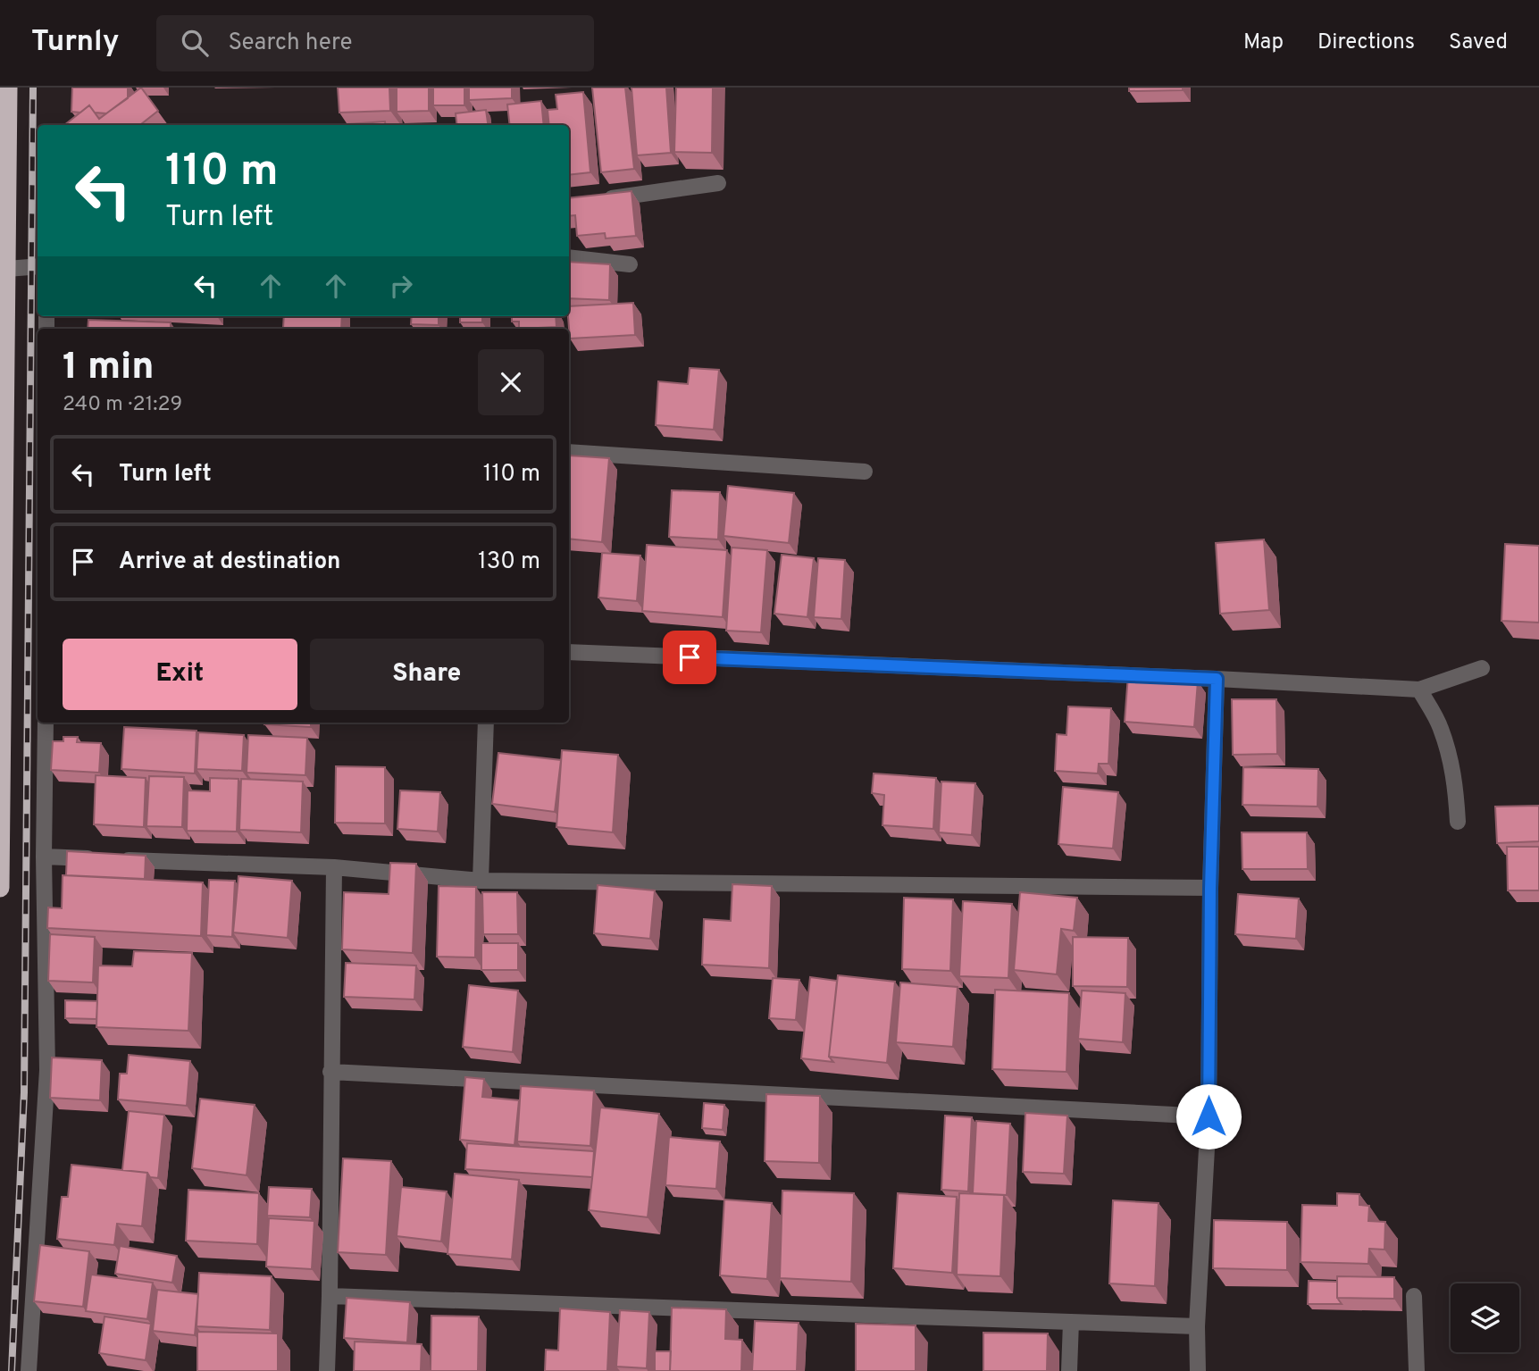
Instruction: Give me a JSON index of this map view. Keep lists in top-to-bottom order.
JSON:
{
  "page": {
    "header": "Turnly",
    "search": "Search here",
    "nav": ["Map", "Directions", "Saved"],
    "turn": ["110 m", "Turn left"],
    "heading": ["1 min", "240 m · 21:29"],
    "list": [
      {
        "name": "Turn left",
        "value": "110 m"
      },
      {
        "name": "Arrive at destination",
        "value": "130 m"
      }
    ],
    "buttons": ["Exit", "Share"]
  }
}
